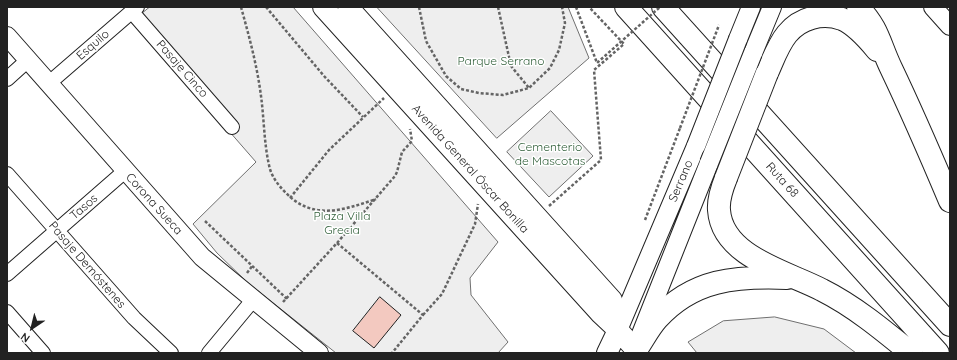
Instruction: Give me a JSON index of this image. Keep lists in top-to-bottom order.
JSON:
{
  "streets": {
    "highway": ["Ruta 68"],
    "main road": ["Avenida General Óscar Bonilla", "Serrano"],
    "street": [
      "Esquilo",
      "Pasaje Cinco",
      "Corona Sueca",
      "Tasos",
      "Pasaje Demóstenes"
    ]
  },
  "crossings": [
    ["Esquilo", "Pasaje Cinco"],
    ["Esquilo", "Corona Sueca"],
    ["Avenida General Óscar Bonilla", "Serrano"],
    ["Corona Sueca", "Tasos"],
    ["Tasos", "Pasaje Demóstenes"]
  ],
  "parks": ["Parque Serrano", "Cementerio de Mascotas", "Plaza Villa Grecia"],
  "north": "bottom left"
}
